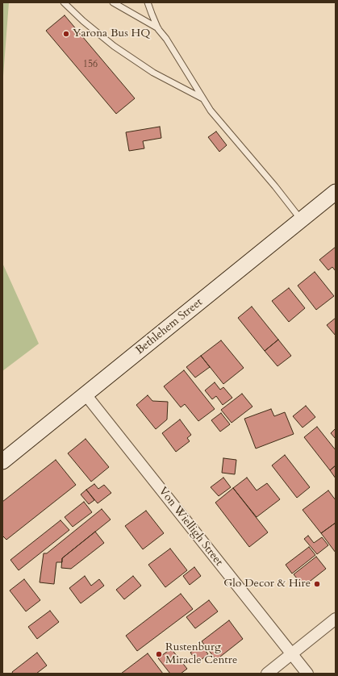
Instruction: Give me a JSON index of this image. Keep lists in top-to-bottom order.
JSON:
{
  "streets": {
    "main road": ["Bethlehem Street"],
    "street": ["Von Wielligh Street"]
  },
  "crossings": [
    ["Bethlehem Street", "Von Wielligh Street"]
  ],
  "places": ["Yarona Bus HQ", "Glo Decor & Hire", "Rustenburg Miracle Centre"],
  "house_numbers": ["156"]
}
